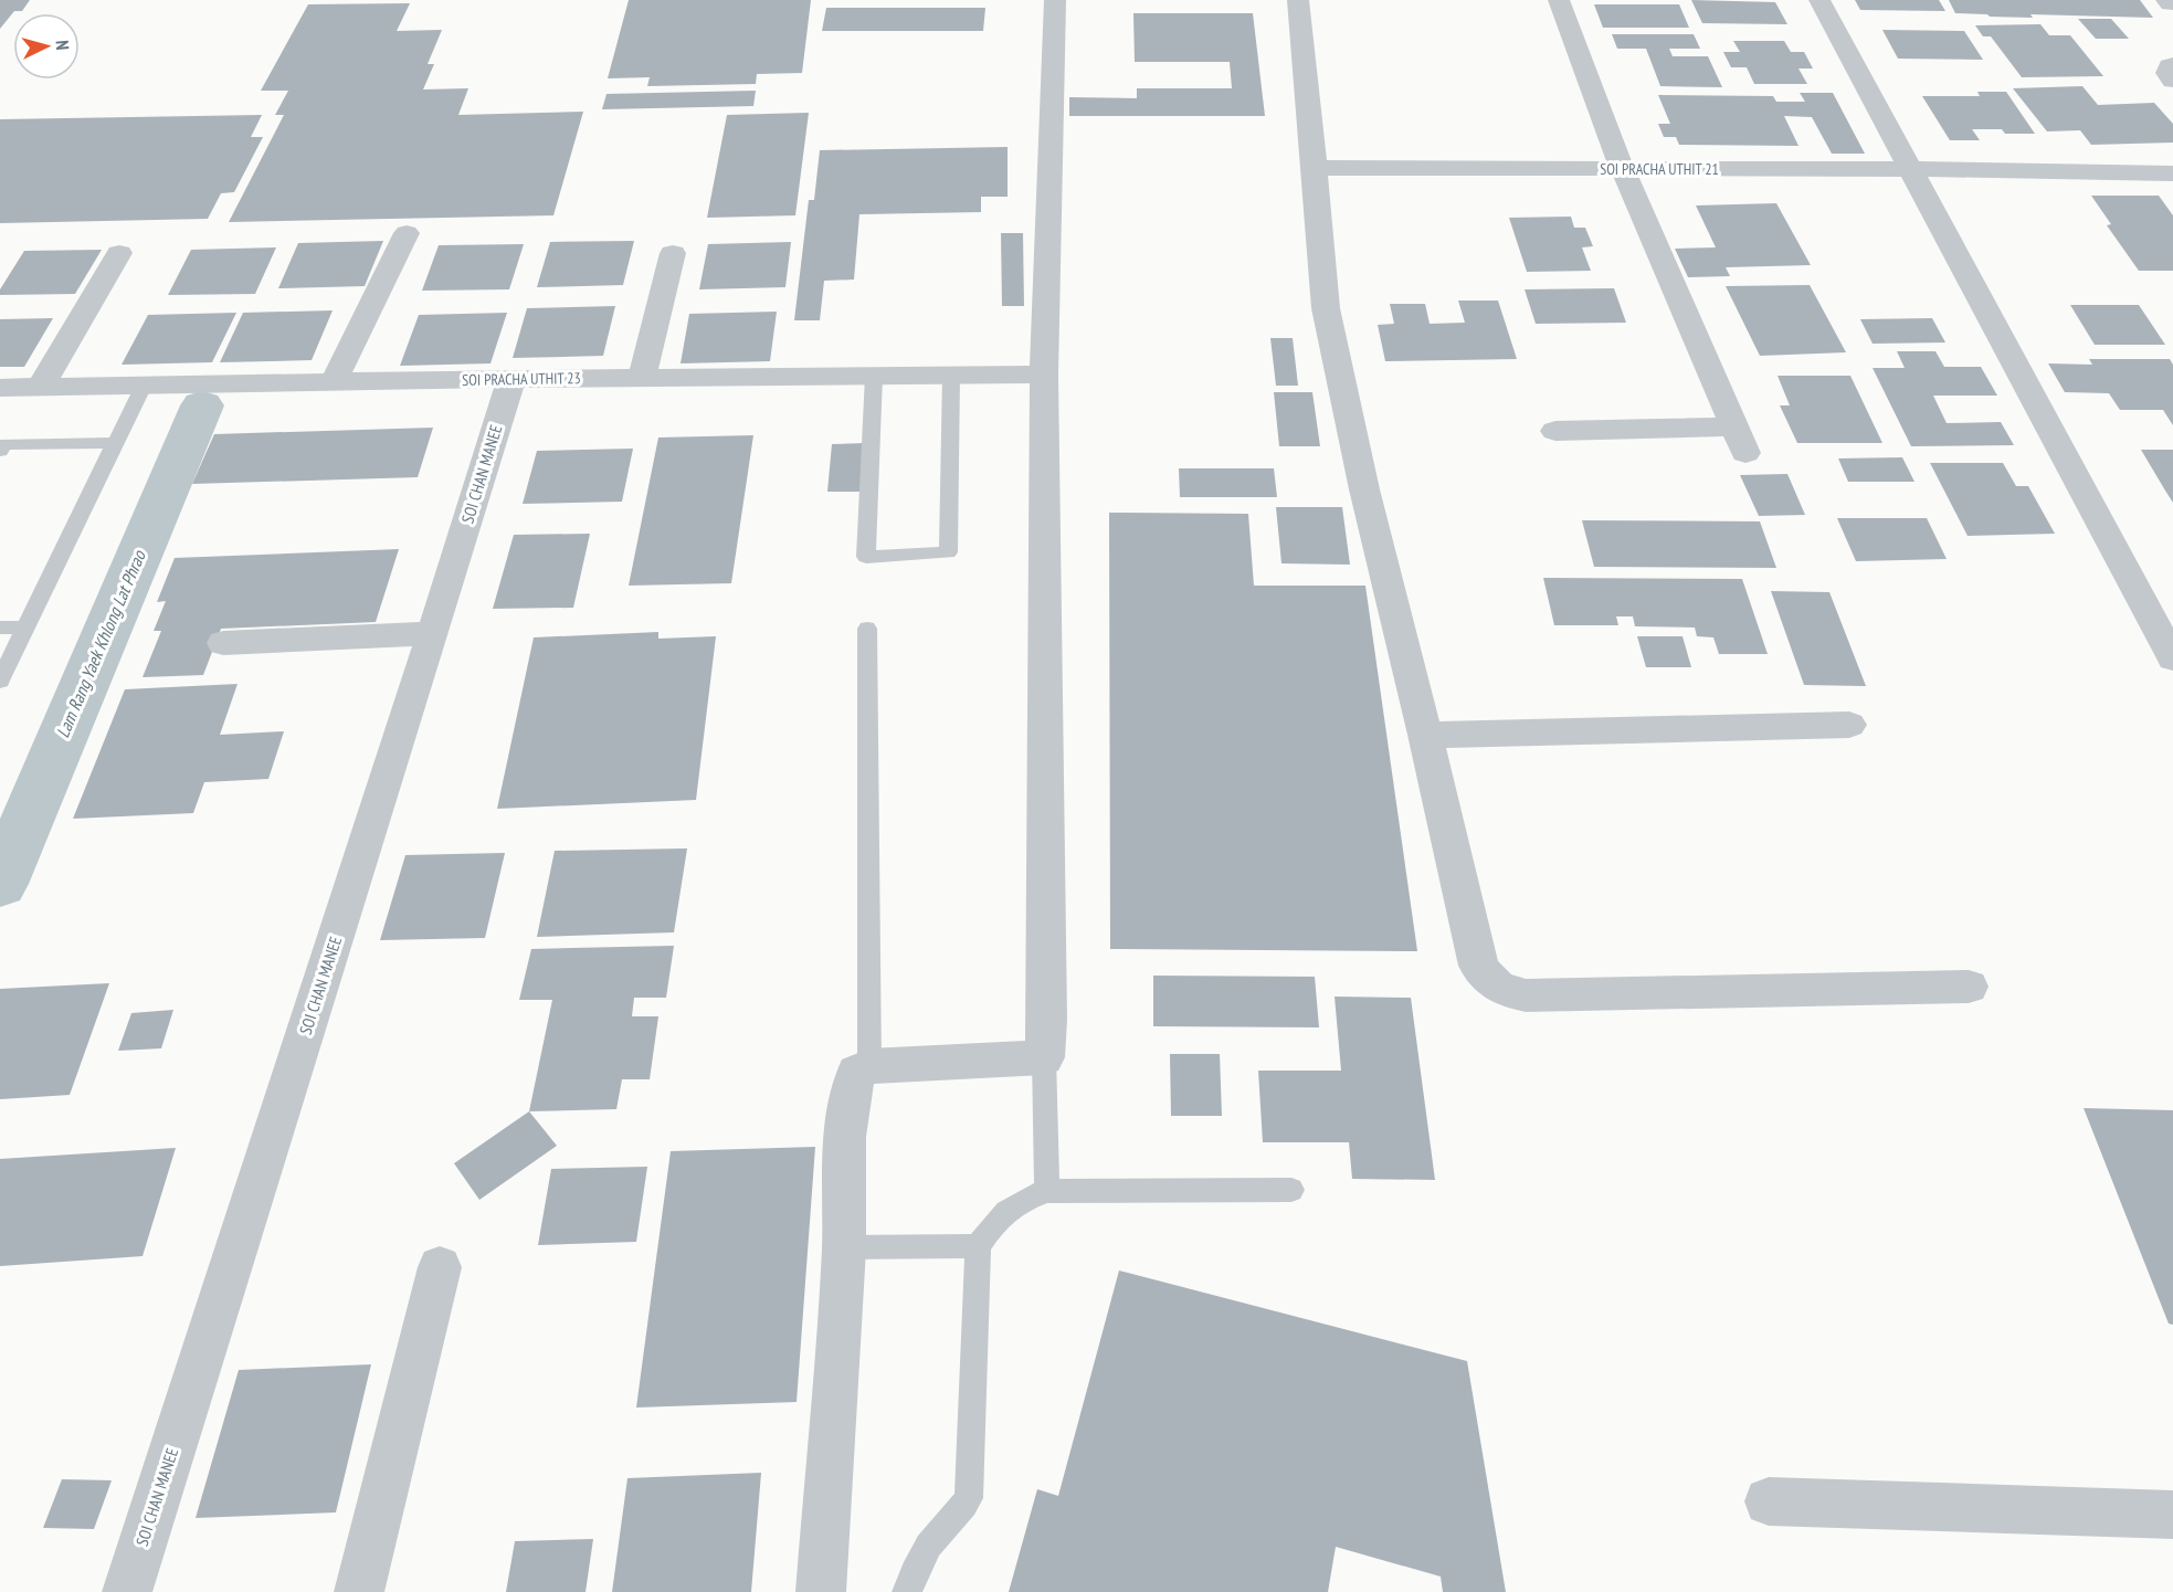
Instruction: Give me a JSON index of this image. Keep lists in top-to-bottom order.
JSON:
{
  "streets": {
    "street": ["SOI PRACHA UTHIT 21", "SOI PRACHA UTHIT 23", "SOI CHAN MANEE"]
  },
  "crossings": [
    ["SOI PRACHA UTHIT 23", "SOI CHAN MANEE"]
  ],
  "water": ["Lam Rang Yaek Khlong Lat Phrao"],
  "north": "right"
}
